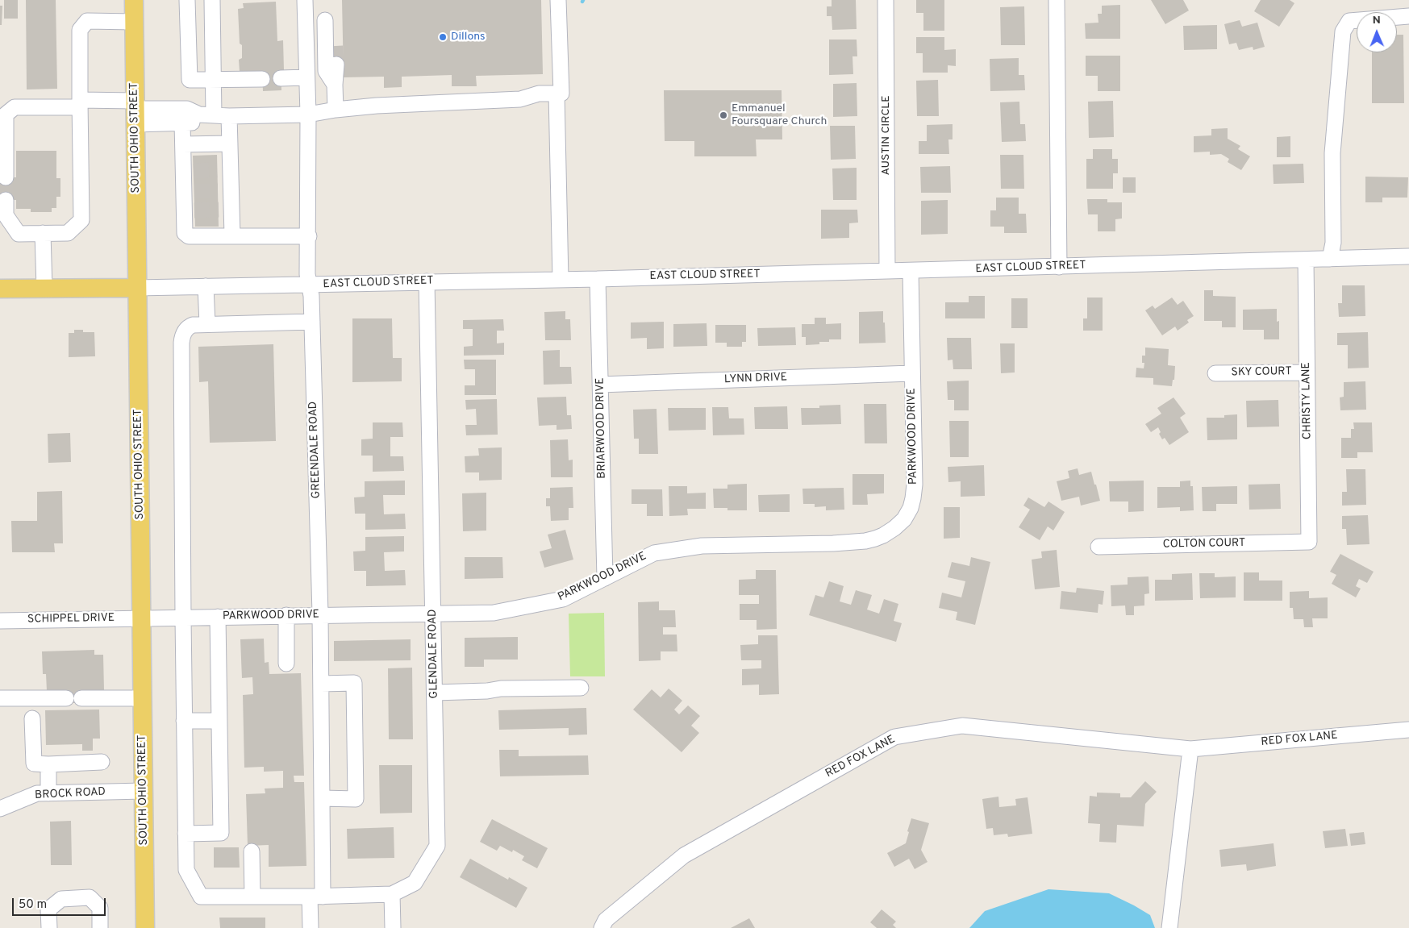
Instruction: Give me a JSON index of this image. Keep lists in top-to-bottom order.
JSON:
{
  "streets": {
    "main road": ["SOUTH OHIO STREET", "EAST CLOUD STREET"],
    "street": [
      "AUSTIN CIRCLE",
      "SKY COURT",
      "LYNN DRIVE",
      "CHRISTY LANE",
      "BRIARWOOD DRIVE",
      "PARKWOOD DRIVE",
      "GREENDALE ROAD",
      "COLTON COURT",
      "SCHIPPEL DRIVE",
      "GLENDALE ROAD",
      "RED FOX LANE",
      "BROCK ROAD"
    ]
  },
  "crossings": [
    ["AUSTIN CIRCLE", "EAST CLOUD STREET"],
    ["SOUTH OHIO STREET", "EAST CLOUD STREET"],
    ["SOUTH OHIO STREET", "PARKWOOD DRIVE"],
    ["SOUTH OHIO STREET", "SCHIPPEL DRIVE"],
    ["SOUTH OHIO STREET", "BROCK ROAD"],
    ["EAST CLOUD STREET", "CHRISTY LANE"],
    ["EAST CLOUD STREET", "BRIARWOOD DRIVE"],
    ["EAST CLOUD STREET", "PARKWOOD DRIVE"],
    ["EAST CLOUD STREET", "GREENDALE ROAD"],
    ["EAST CLOUD STREET", "GLENDALE ROAD"],
    ["SKY COURT", "CHRISTY LANE"],
    ["LYNN DRIVE", "BRIARWOOD DRIVE"],
    ["LYNN DRIVE", "PARKWOOD DRIVE"],
    ["CHRISTY LANE", "COLTON COURT"],
    ["BRIARWOOD DRIVE", "PARKWOOD DRIVE"],
    ["PARKWOOD DRIVE", "GREENDALE ROAD"],
    ["PARKWOOD DRIVE", "SCHIPPEL DRIVE"],
    ["PARKWOOD DRIVE", "GLENDALE ROAD"],
    ["GREENDALE ROAD", "GLENDALE ROAD"]
  ],
  "places": ["Dillons", "Emmanuel Foursquare Church"],
  "scale_bar": "50 m",
  "north": "top"
}
